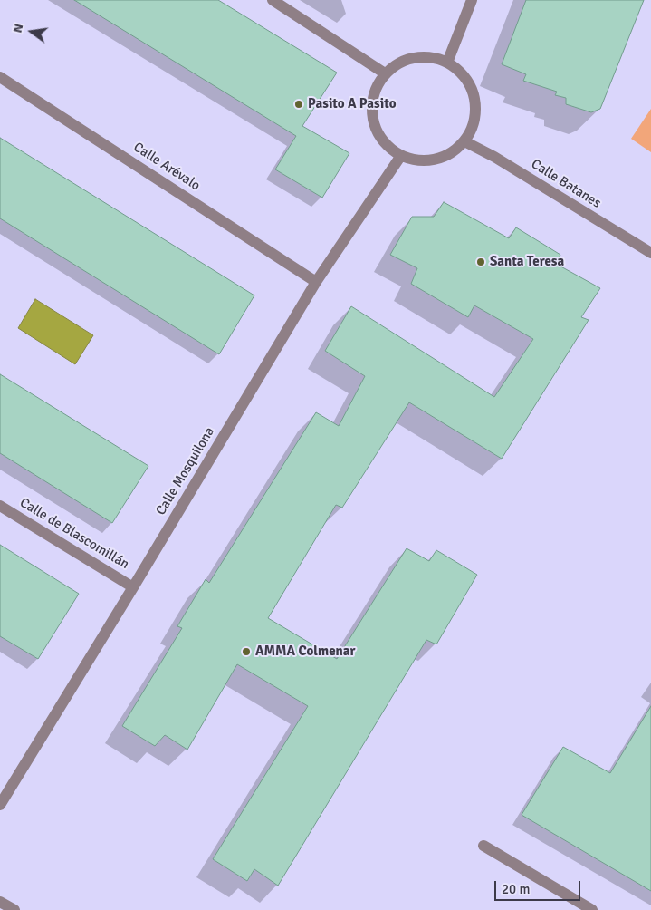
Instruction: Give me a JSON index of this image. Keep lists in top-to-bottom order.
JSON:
{
  "streets": {
    "street": [
      "Calle Arévalo",
      "Calle Batanes",
      "Calle Mosquilona",
      "Calle de Blascomillán"
    ]
  },
  "crossings": [
    ["Calle Arévalo", "Calle Mosquilona"],
    ["Calle Batanes", "Calle Mosquilona"],
    ["Calle Mosquilona", "Calle de Blascomillán"]
  ],
  "places": ["Pasito A Pasito", "Santa Teresa", "AMMA Colmenar"],
  "scale_bar": "20 m",
  "north": "left"
}
